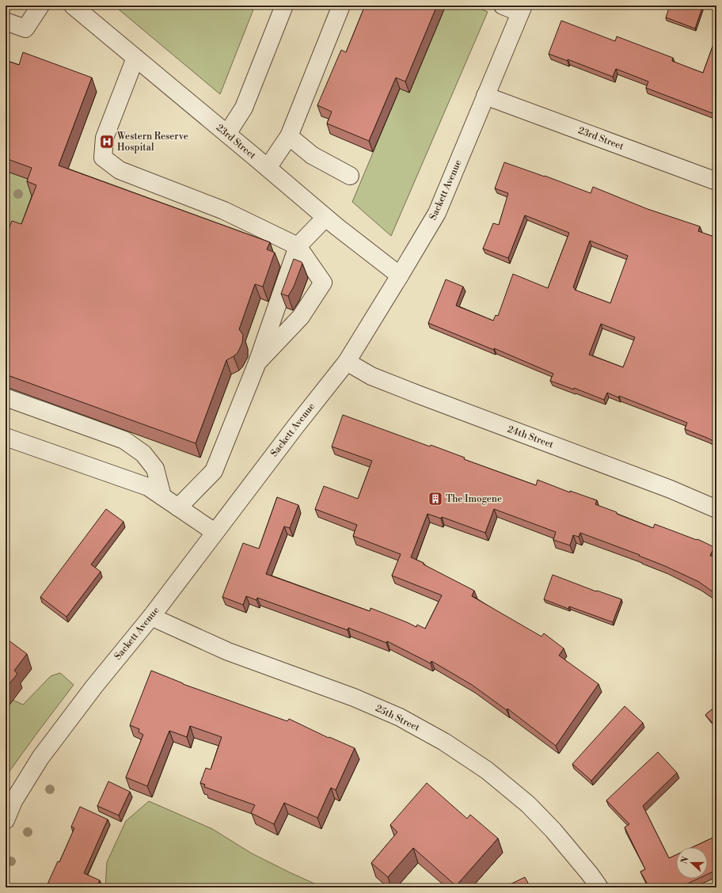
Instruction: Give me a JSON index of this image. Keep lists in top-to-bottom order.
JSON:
{
  "streets": {
    "street": [
      "23rd Street",
      "Sackett Avenue",
      "24th Street",
      "25th Street"
    ]
  },
  "crossings": [
    ["23rd Street", "Sackett Avenue"],
    ["Sackett Avenue", "24th Street"],
    ["Sackett Avenue", "25th Street"]
  ],
  "places": {
    "hospital": ["Western Reserve Hospital"],
    "building": ["The Imogene"]
  },
  "north": "left"
}
